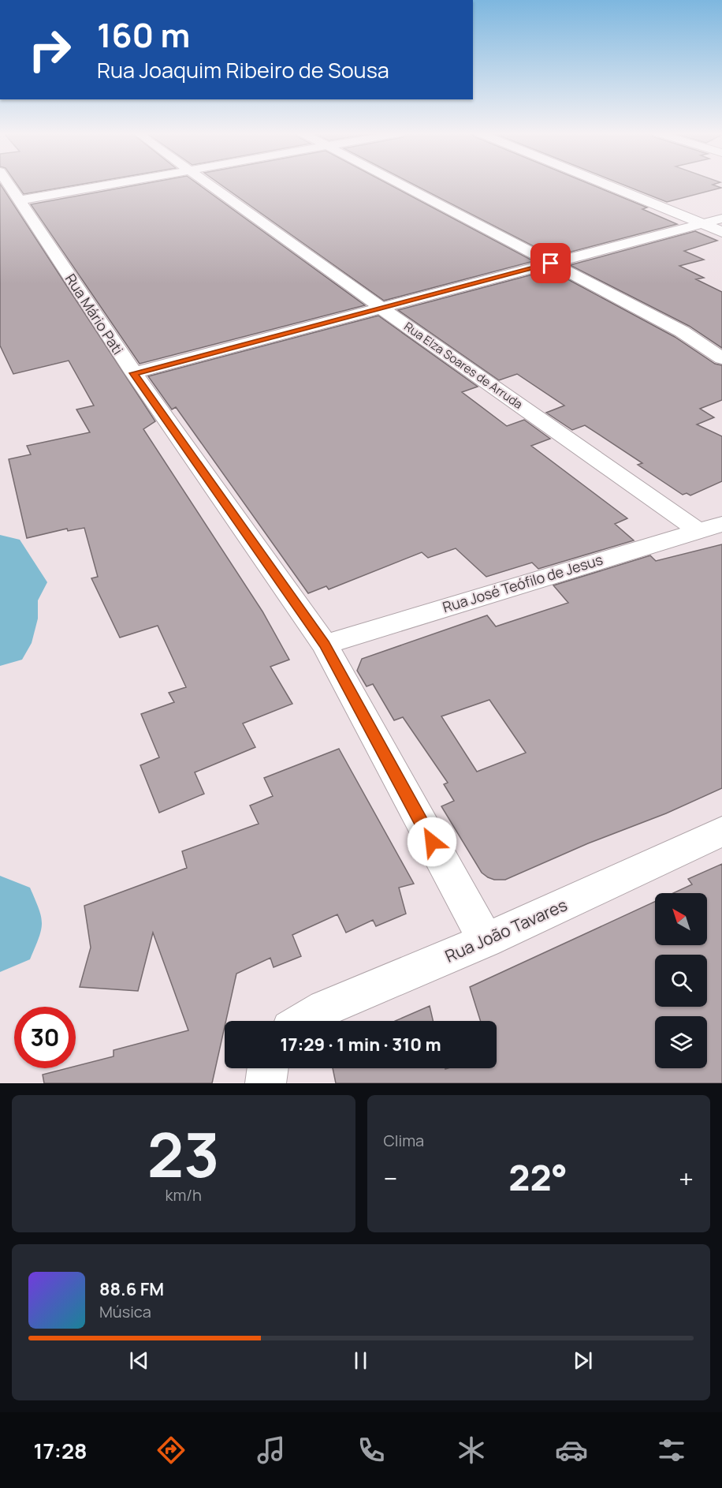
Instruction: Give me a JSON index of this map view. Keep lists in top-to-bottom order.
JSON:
{
  "streets": {
    "street": [
      "Rua Mário Pati",
      "Rua Elza Soares de Arruda",
      "Rua José Teófilo de Jesus",
      "Rua João Tavares"
    ]
  },
  "crossings": [
    ["Rua Mário Pati", "Rua José Teófilo de Jesus"],
    ["Rua Mário Pati", "Rua João Tavares"],
    ["Rua Elza Soares de Arruda", "Rua José Teófilo de Jesus"]
  ],
  "north": "top left",
  "page": {
    "turn": ["160 m", "Rua Joaquim Ribeiro de Sousa"],
    "limit": "30",
    "trip": "17:29 · 1 min · 310 m",
    "tile": [
      ["23", "km/h"],
      "Clima"
    ],
    "heat": ["−", "22°", "+"],
    "song": ["88.6 FM", "Música"],
    "tabs": "17:28"
  }
}
